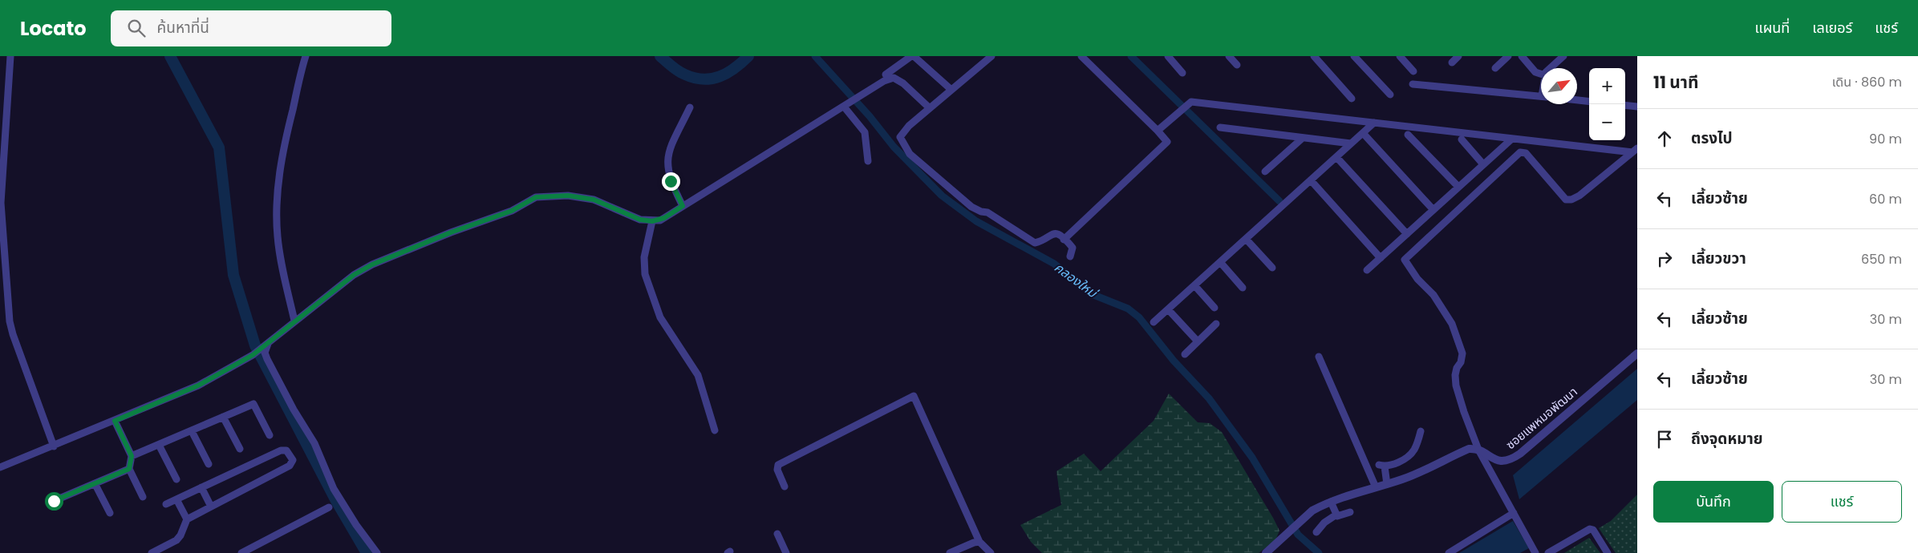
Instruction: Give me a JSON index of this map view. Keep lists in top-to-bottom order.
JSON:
{
  "streets": {
    "street": ["ซอยแพหมอพัฒนา"]
  },
  "water": ["คลองใหม่"],
  "north": "top right",
  "page": {
    "header": "Locato",
    "search": "ค้นหาที่นี่",
    "nav": ["แผนที่", "เลเยอร์", "แชร์"],
    "heading": ["11 นาที", "เดิน · 860 m"],
    "map_buttons": ["+", "−"],
    "list": [
      ["ตรงไป", "90 m"],
      ["เลี้ยวซ้าย", "60 m"],
      ["เลี้ยวขวา", "650 m"],
      ["เลี้ยวซ้าย", "30 m"],
      ["เลี้ยวซ้าย", "30 m"],
      "ถึงจุดหมาย"
    ],
    "buttons": ["บันทึก", "แชร์"]
  }
}
